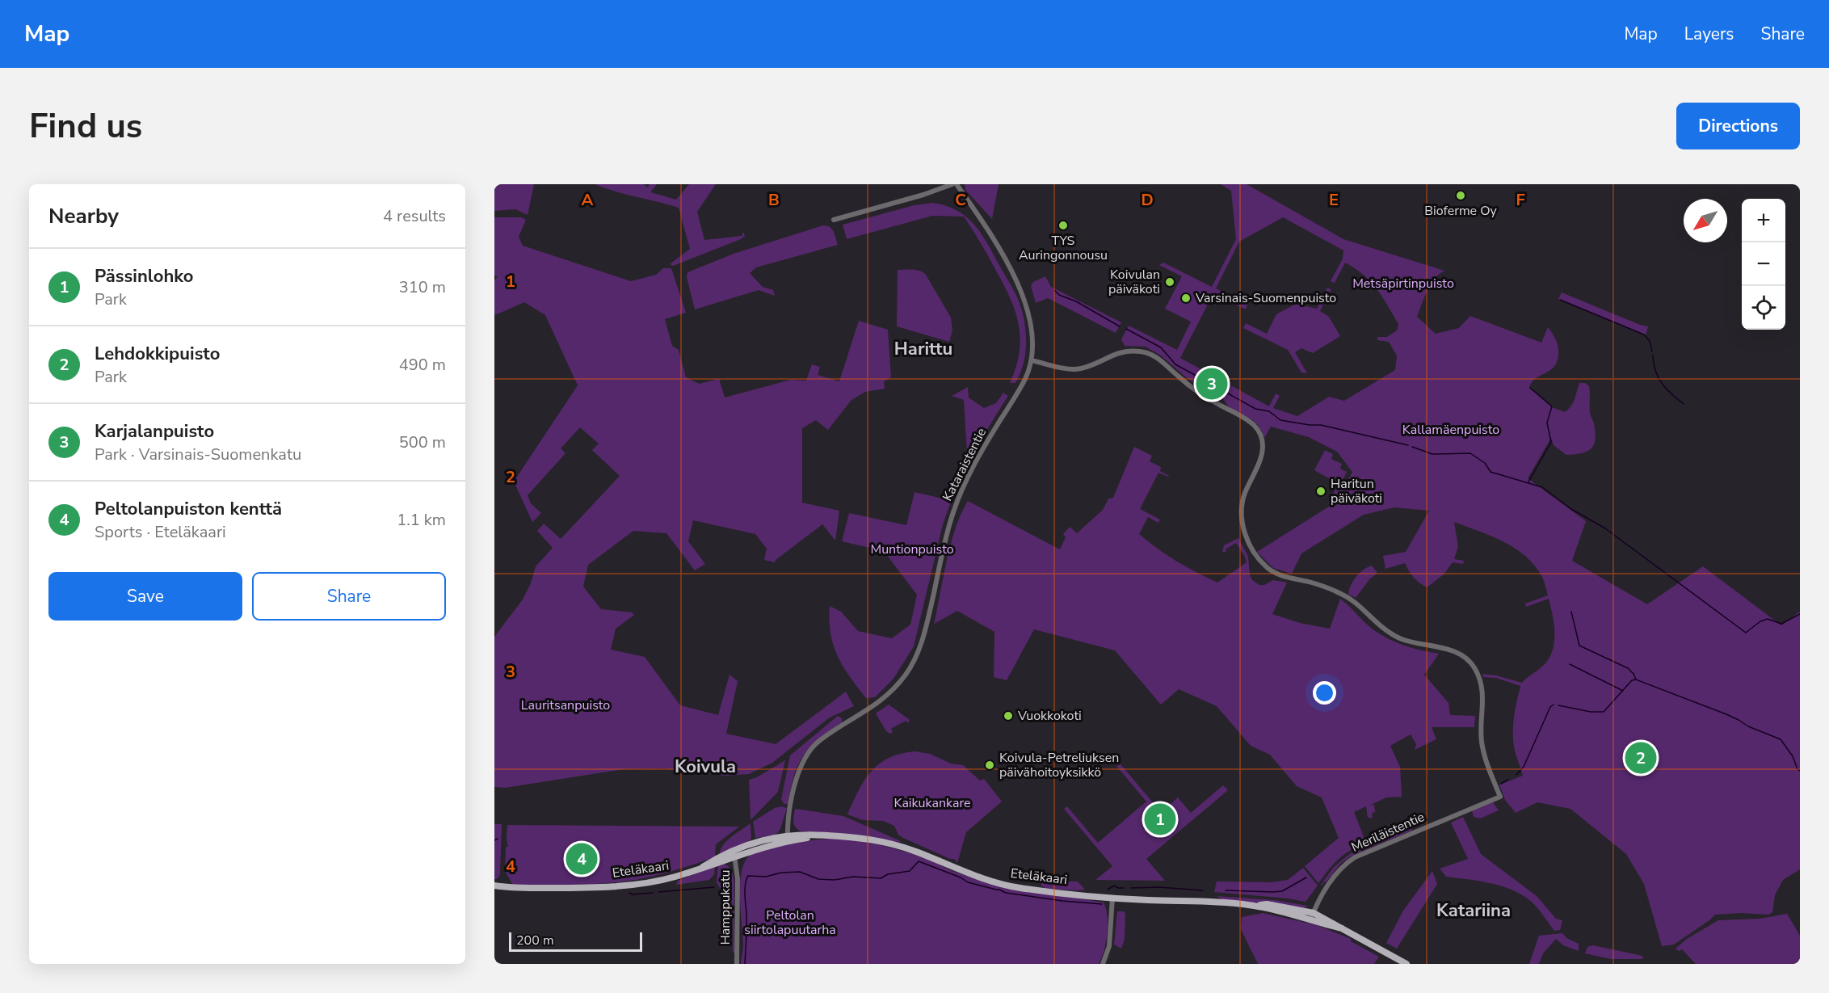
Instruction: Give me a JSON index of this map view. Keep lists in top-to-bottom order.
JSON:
{
  "streets": {
    "main road": ["Eteläkaari"],
    "street": ["Kataraistentie", "Meriläistentie", "Hamppukatu"]
  },
  "crossings": [
    ["Kataraistentie", "Meriläistentie"],
    ["Kataraistentie", "Eteläkaari"],
    ["Meriläistentie", "Eteläkaari"],
    ["Eteläkaari", "Hamppukatu"]
  ],
  "districts": ["Harittu", "Koivula", "Katariina"],
  "parks": [
    "Metsäpirtinpuisto",
    "Kallamäenpuisto",
    "Muntionpuisto",
    "Lauritsanpuisto",
    "Kaikukankare",
    "Peltolan siirtolapuutarha"
  ],
  "places": [
    "Bioferme Oy",
    "TYS Auringonnousu",
    "Koivulan päiväkoti",
    "Varsinais-Suomenpuisto",
    "Haritun päiväkoti",
    "Vuokkokoti",
    "Koivula-Petreliuksen päivähoitoyksikkö"
  ],
  "scale_bar": "200 m",
  "north": "bottom left",
  "page": {
    "header": "Map",
    "nav": ["Map", "Layers", "Share"],
    "buttons": [
      "Directions",
      ["Save", "Share"]
    ],
    "title": "Find us",
    "heading": ["Nearby", "4 results"],
    "map_buttons": ["+", "−"],
    "list": [
      {
        "mark": "1",
        "name": "Pässinlohko",
        "note": "Park",
        "value": "310 m"
      },
      {
        "mark": "2",
        "name": "Lehdokkipuisto",
        "note": "Park",
        "value": "490 m"
      },
      {
        "mark": "3",
        "name": "Karjalanpuisto",
        "note": "Park · Varsinais-Suomenkatu",
        "value": "500 m"
      },
      {
        "mark": "4",
        "name": "Peltolanpuiston kenttä",
        "note": "Sports · Eteläkaari",
        "value": "1.1 km"
      }
    ],
    "pins": [
      "3",
      "2",
      "1",
      "4"
    ],
    "scale": "200 m"
  },
  "grid": {
    "columns": [
      "A",
      "B",
      "C",
      "D",
      "E",
      "F"
    ],
    "rows": [
      "1",
      "2",
      "3",
      "4"
    ]
  }
}
